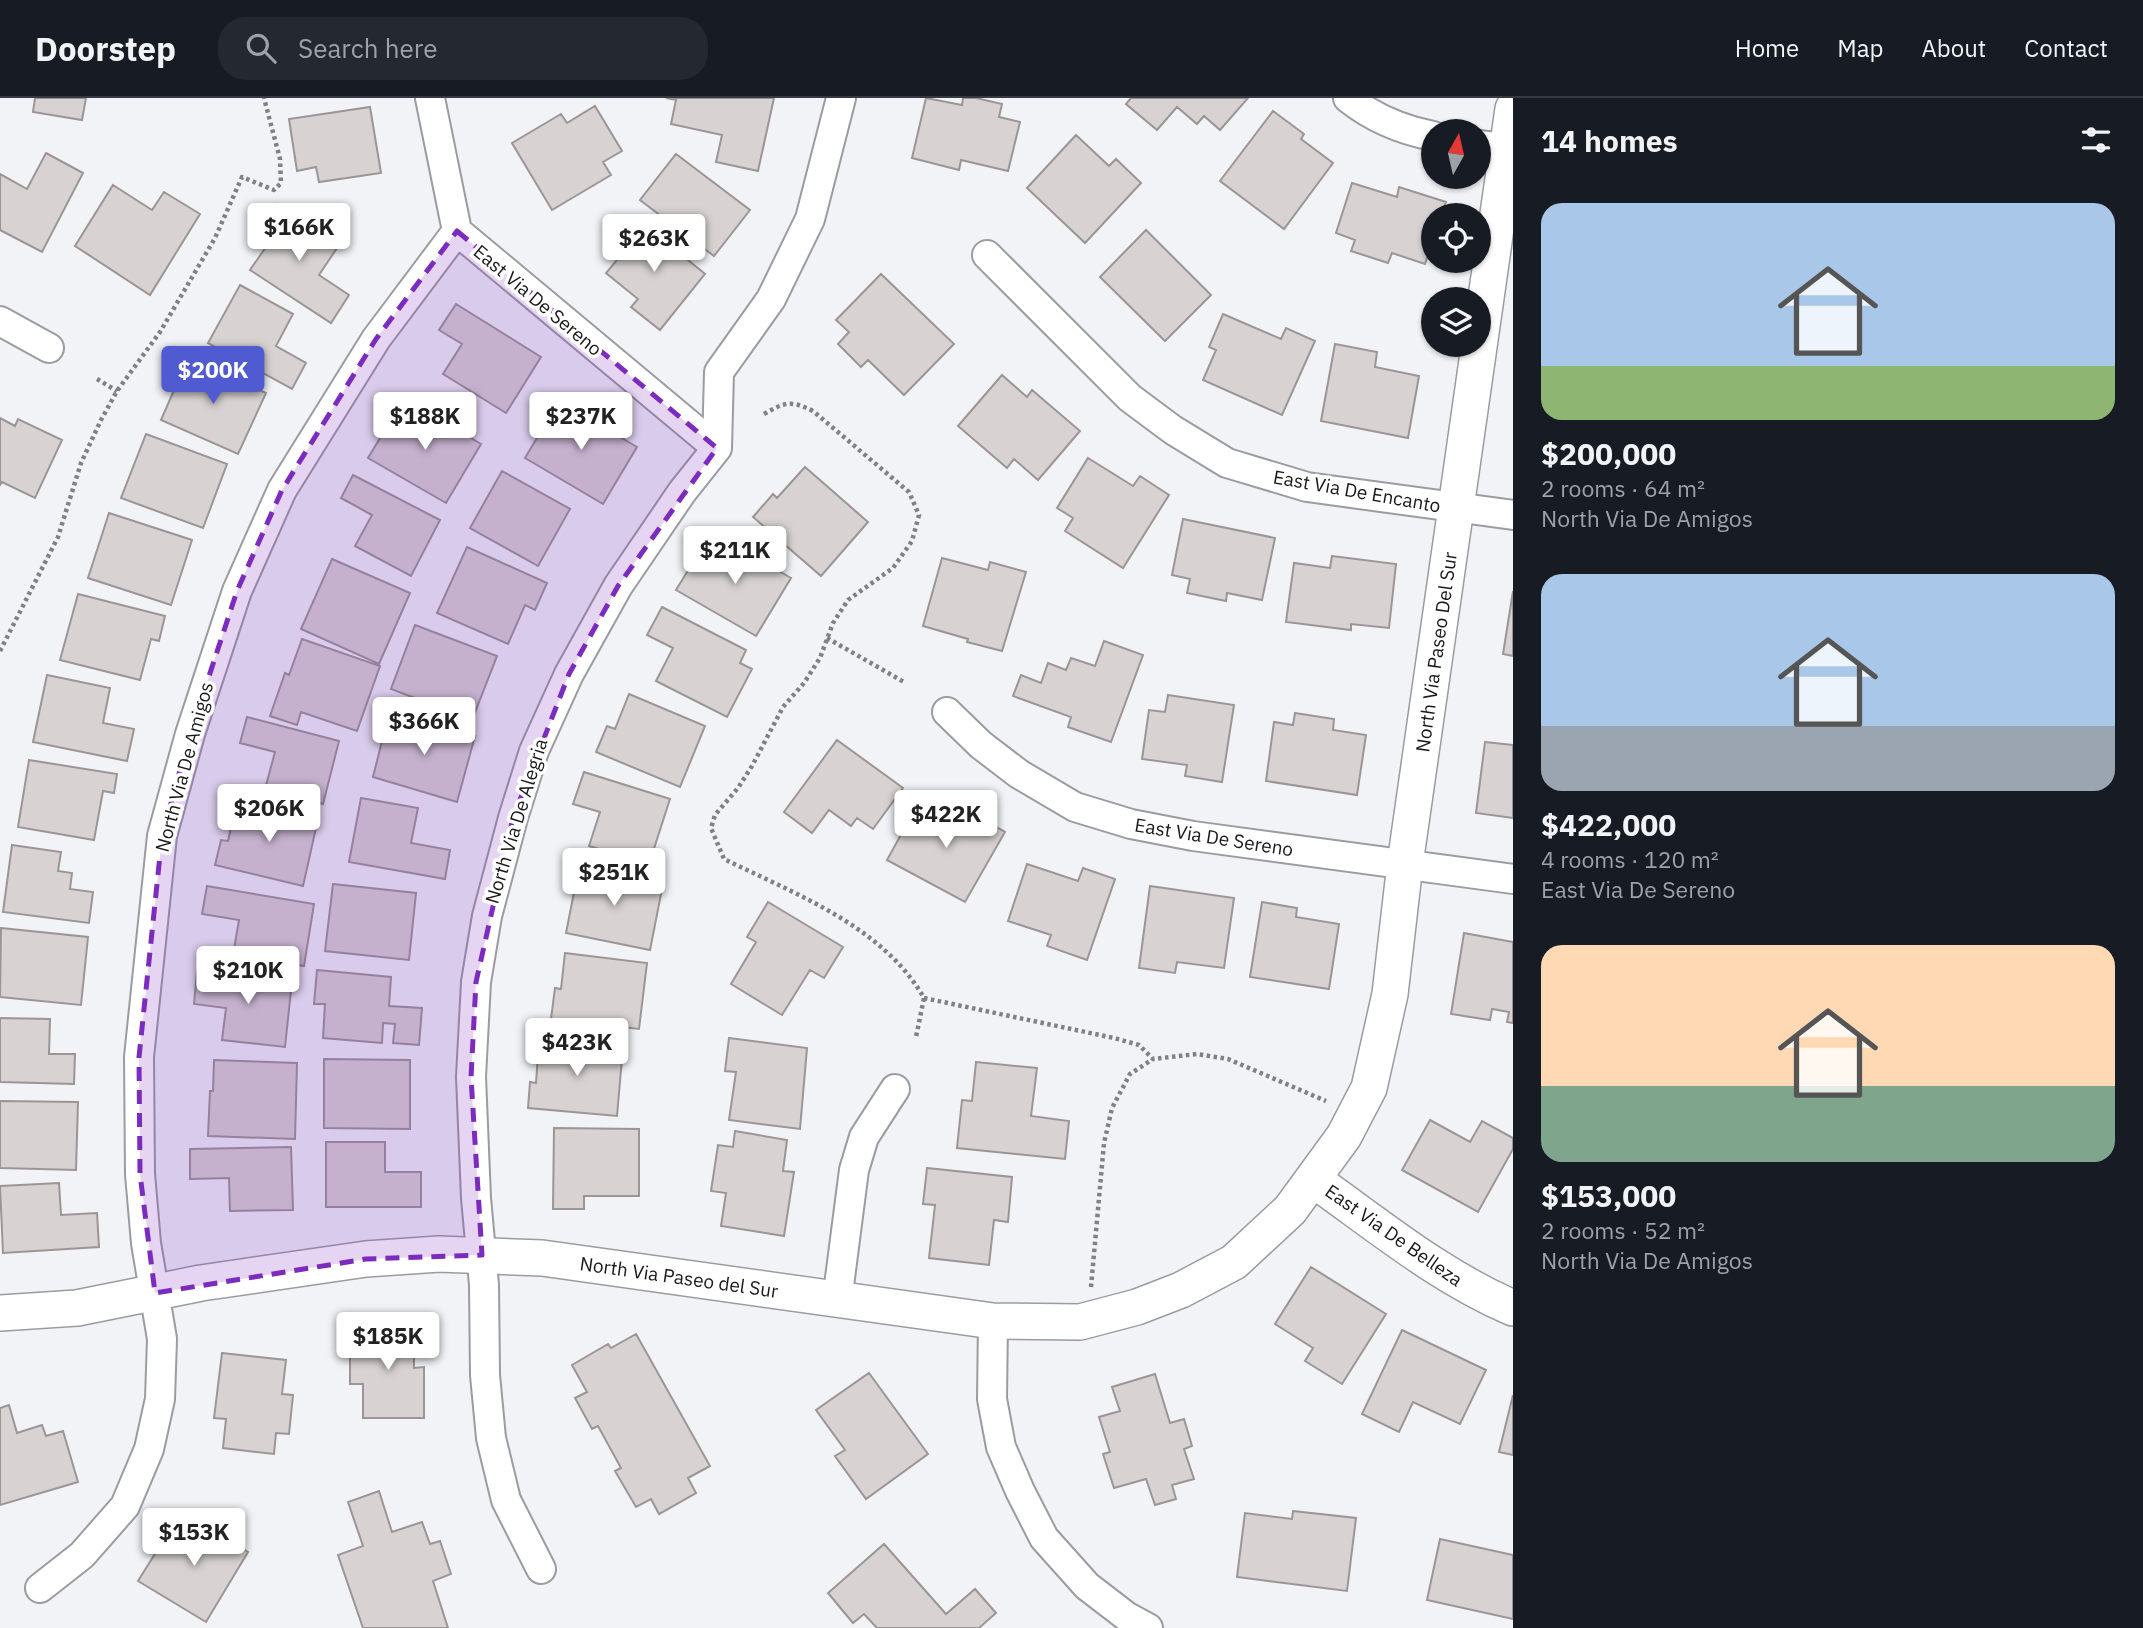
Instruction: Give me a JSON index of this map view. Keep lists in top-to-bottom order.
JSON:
{
  "streets": {
    "street": [
      "East Via De Sereno",
      "East Via De Encanto",
      "North Via Paseo Del Sur",
      "North Via De Amigos",
      "North Via De Alegria",
      "East Via De Belleza",
      "North Via Paseo del Sur"
    ]
  },
  "crossings": [
    ["East Via De Sereno", "North Via Paseo Del Sur"],
    ["East Via De Sereno", "North Via De Amigos"],
    ["East Via De Sereno", "North Via De Alegria"],
    ["East Via De Encanto", "North Via Paseo Del Sur"],
    ["North Via Paseo Del Sur", "East Via De Belleza"],
    ["North Via Paseo Del Sur", "North Via Paseo del Sur"],
    ["North Via De Amigos", "North Via Paseo del Sur"],
    ["North Via De Alegria", "North Via Paseo del Sur"],
    ["East Via De Belleza", "North Via Paseo del Sur"]
  ],
  "north": "top",
  "page": {
    "header": "Doorstep",
    "search": "Search here",
    "nav": [
      "Home",
      "Map",
      "About",
      "Contact"
    ],
    "heading": "14 homes",
    "list": [
      {
        "name": "$200,000",
        "note": "2 rooms · 64 m² · North Via De Amigos"
      },
      {
        "name": "$422,000",
        "note": "4 rooms · 120 m² · East Via De Sereno"
      },
      {
        "name": "$153,000",
        "note": "2 rooms · 52 m² · North Via De Amigos"
      }
    ],
    "price": [
      "$166K",
      "$263K",
      "$200K",
      "$188K",
      "$237K",
      "$211K",
      "$366K",
      "$206K",
      "$422K",
      "$251K",
      "$210K",
      "$423K",
      "$185K",
      "$153K"
    ]
  }
}
